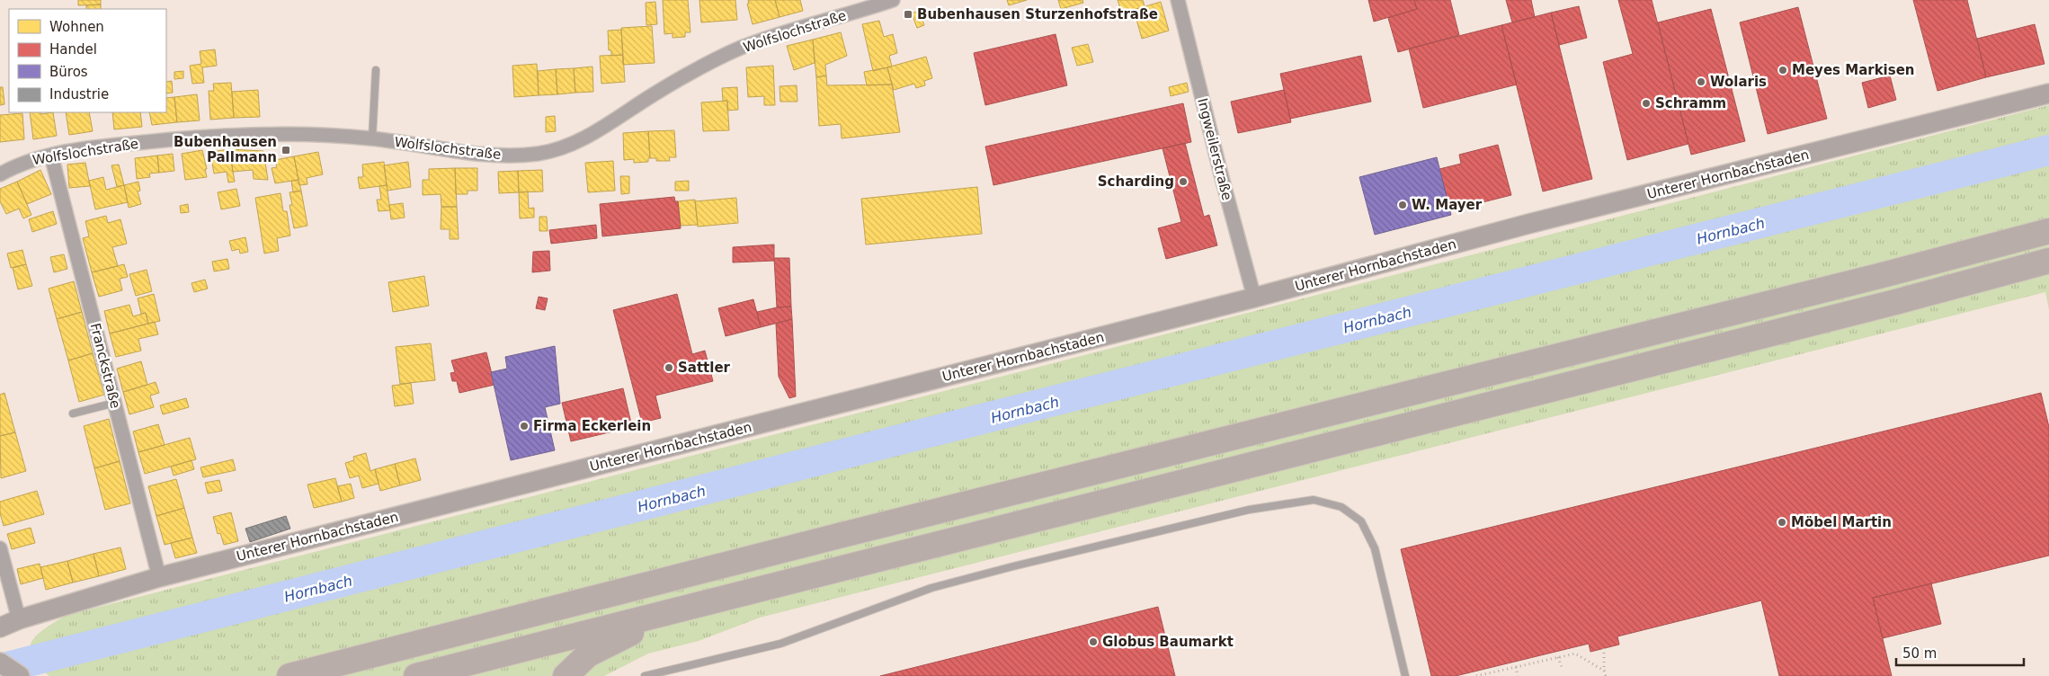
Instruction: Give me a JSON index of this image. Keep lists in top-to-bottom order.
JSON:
{
  "streets": {
    "street": [
      "Wolfslochstraße",
      "Ingweilerstraße",
      "Unterer Hornbachstaden",
      "Franckstraße"
    ]
  },
  "crossings": [
    ["Wolfslochstraße", "Franckstraße"],
    ["Ingweilerstraße", "Unterer Hornbachstaden"],
    ["Unterer Hornbachstaden", "Franckstraße"]
  ],
  "water": ["Hornbach"],
  "places": {
    "transit": ["Bubenhausen Sturzenhofstraße", "Bubenhausen Pallmann"],
    "other": [
      "Meyes Markisen",
      "Wolaris",
      "Schramm",
      "Scharding",
      "W. Mayer",
      "Sattler",
      "Firma Eckerlein",
      "Möbel Martin",
      "Globus Baumarkt"
    ]
  },
  "legend": [
    "Wohnen",
    "Handel",
    "Büros",
    "Industrie"
  ],
  "scale_bar": "50 m"
}
